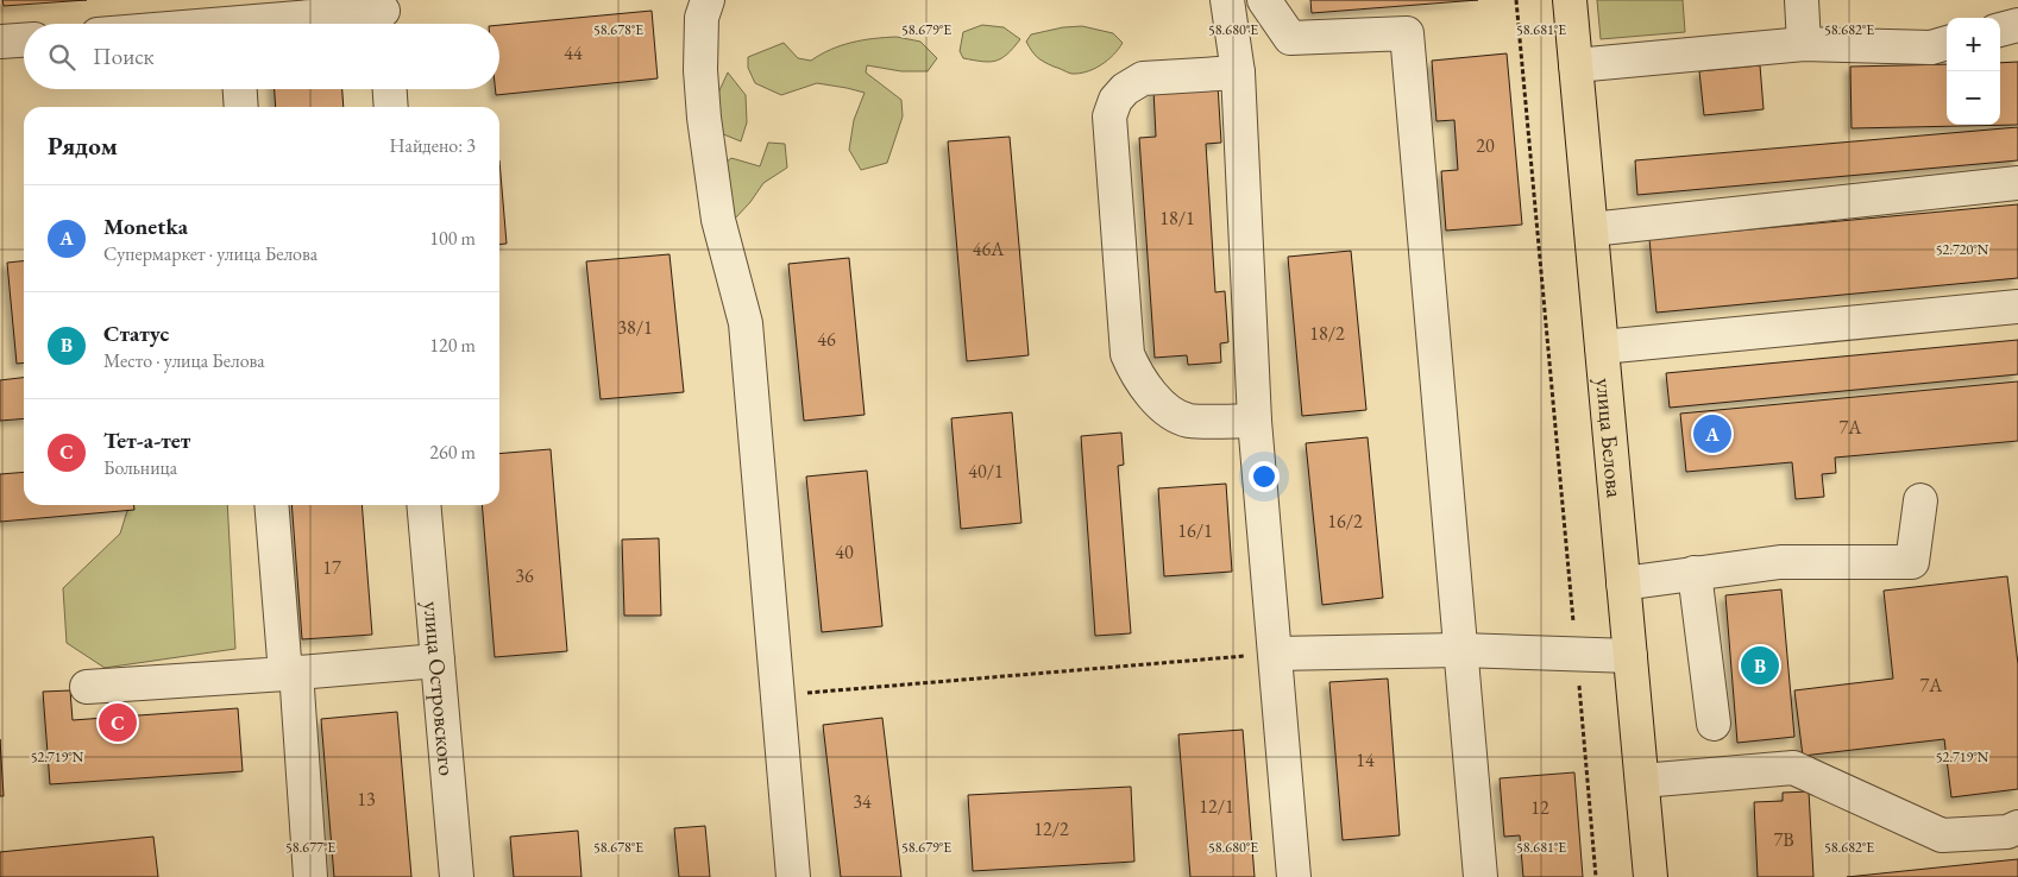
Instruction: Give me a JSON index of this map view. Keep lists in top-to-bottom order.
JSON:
{
  "streets": {
    "main road": ["улица Белова"],
    "street": ["улица Островского"]
  },
  "house_numbers": [
    "44",
    "20",
    "18/1",
    "46А",
    "38/1",
    "18/2",
    "46",
    "7А",
    "40/1",
    "16/2",
    "16/1",
    "40",
    "17",
    "36",
    "7А",
    "14",
    "13",
    "34",
    "12/1",
    "12",
    "12/2",
    "7В"
  ],
  "page": {
    "map_buttons": ["+", "−"],
    "search": "Поиск",
    "heading": ["Рядом", "Найдено: 3"],
    "list": [
      {
        "mark": "A",
        "name": "Monetka",
        "note": "Супермаркет · улица Белова",
        "value": "100 m"
      },
      {
        "mark": "B",
        "name": "Статус",
        "note": "Место · улица Белова",
        "value": "120 m"
      },
      {
        "mark": "C",
        "name": "Тет-а-тет",
        "note": "Больница",
        "value": "260 m"
      }
    ],
    "pins": ["A", "B", "C"]
  },
  "coordinates": [
    "58.678°E",
    "58.679°E",
    "58.680°E",
    "58.681°E",
    "58.682°E",
    "52.720°N",
    "52.719°N",
    "58.677°E"
  ]
}
